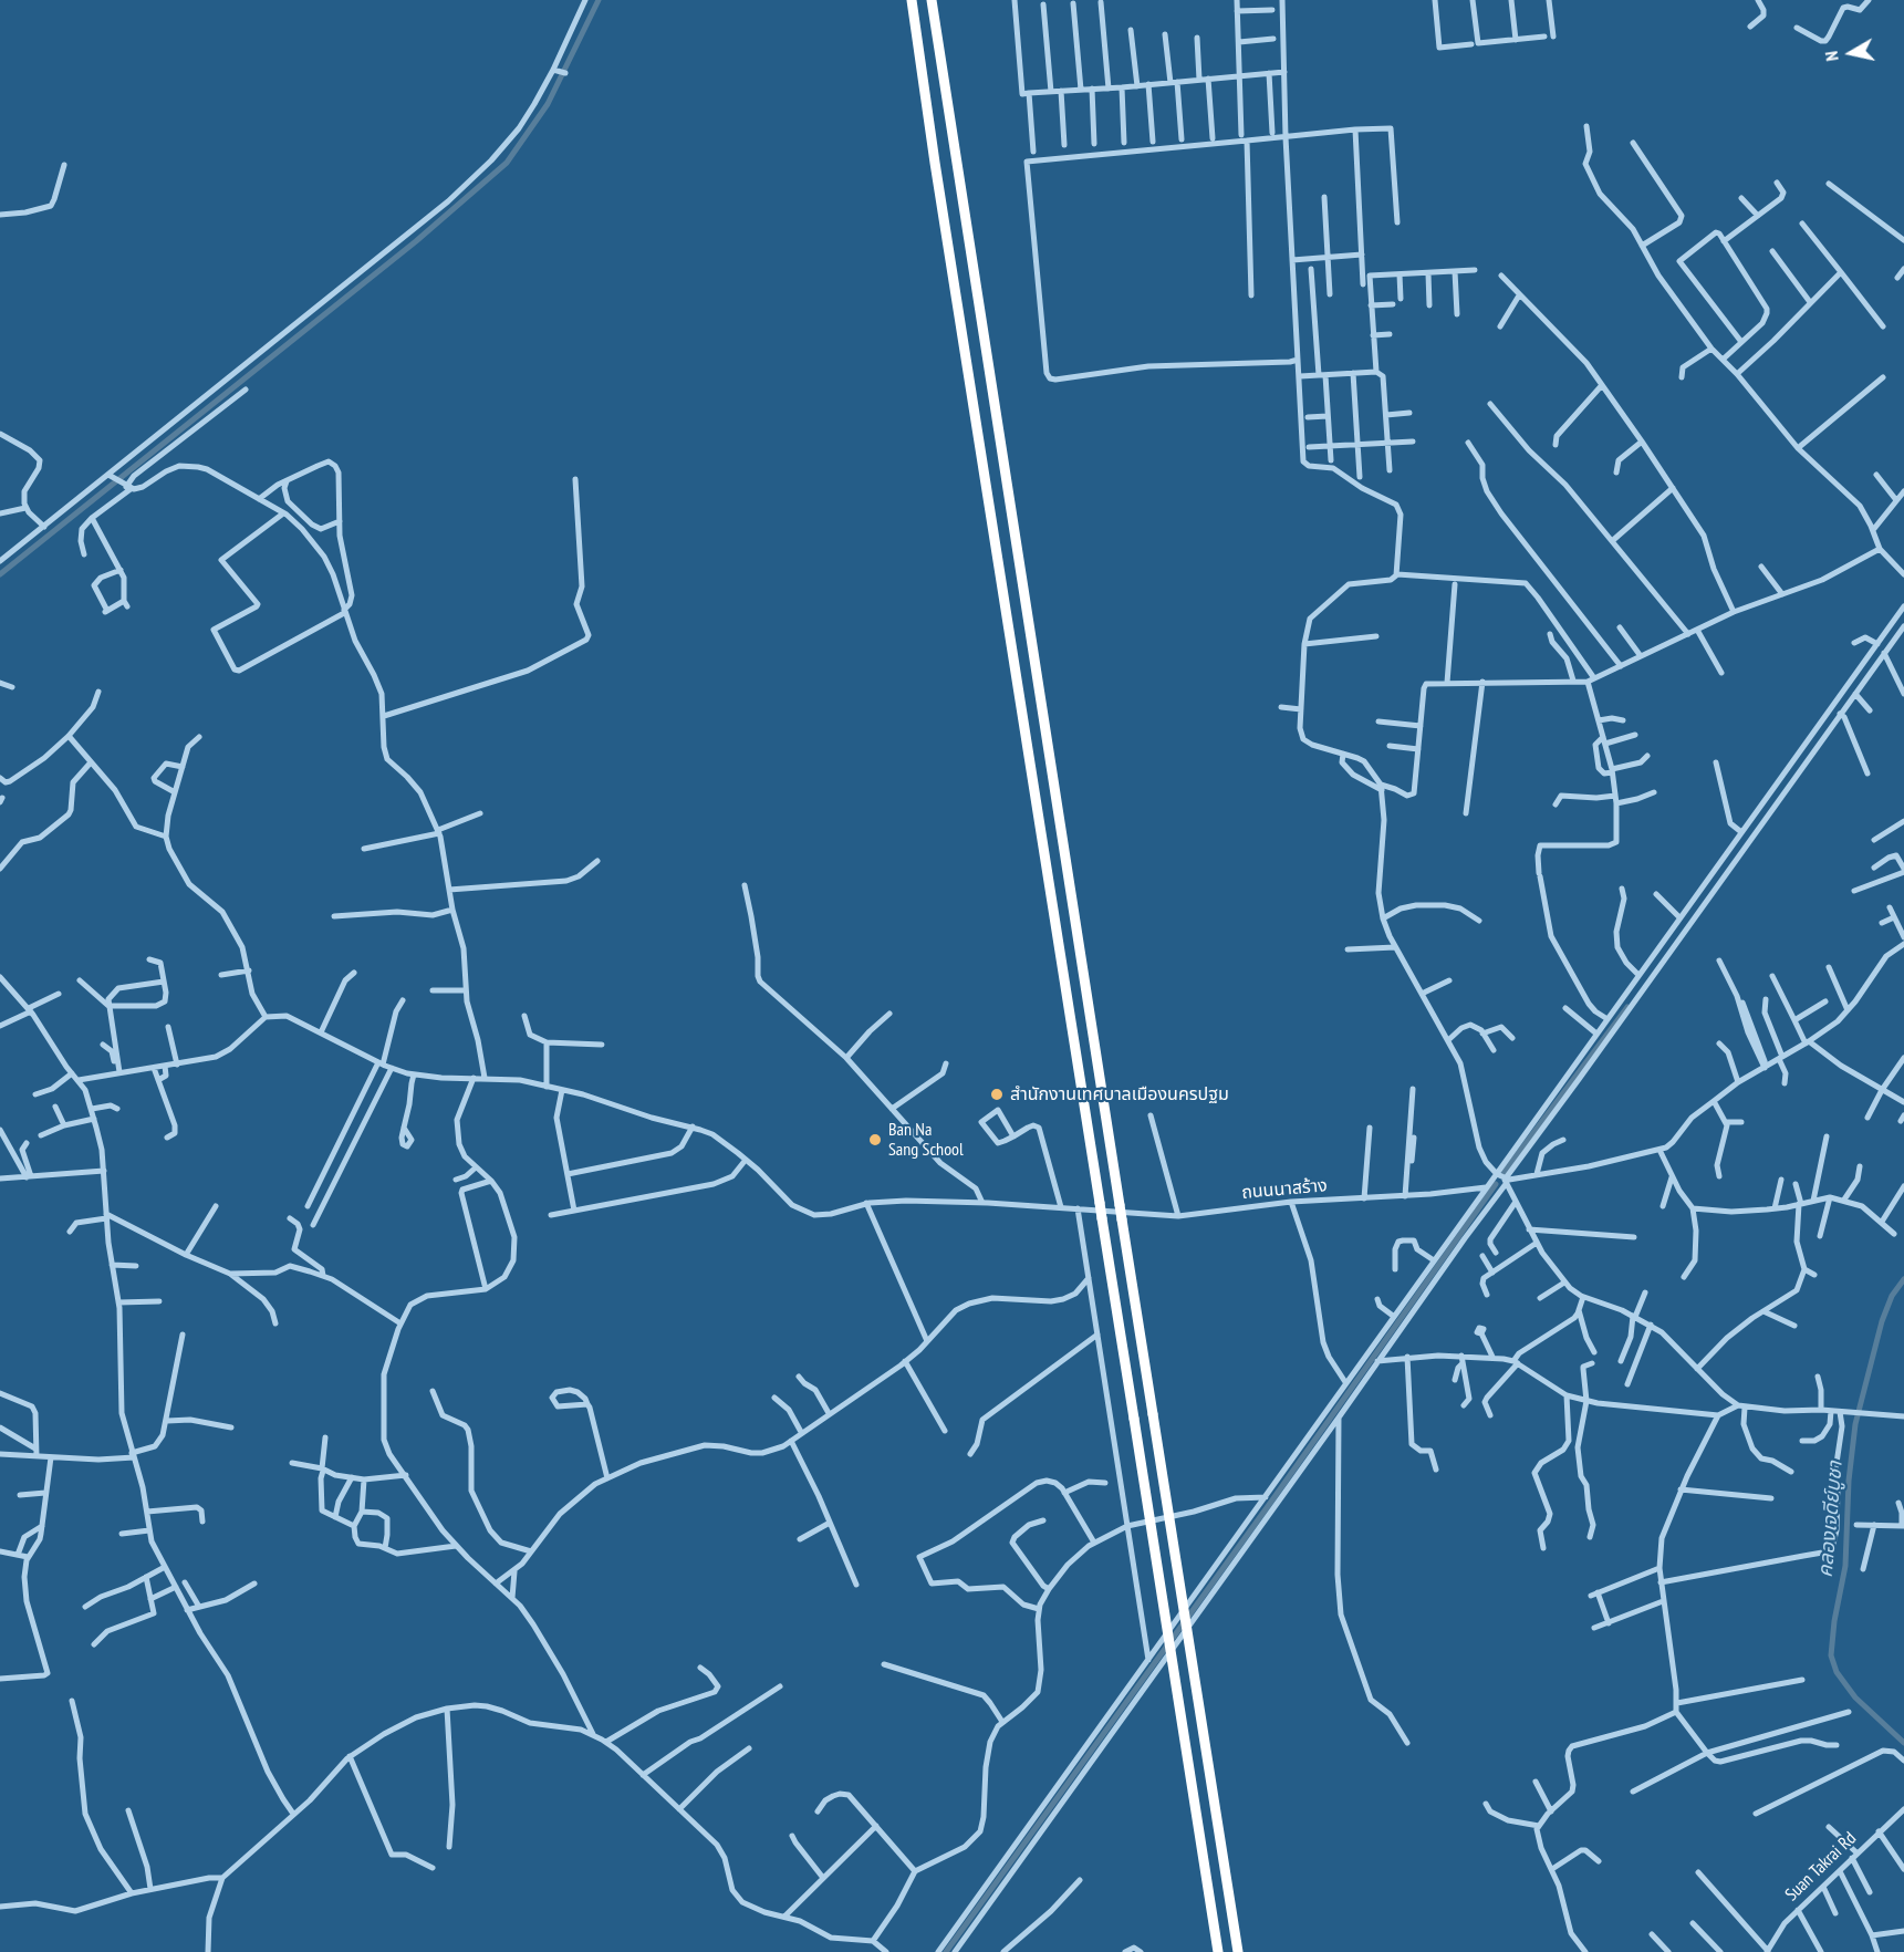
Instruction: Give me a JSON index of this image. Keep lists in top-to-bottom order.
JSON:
{
  "streets": {
    "street": ["ถนนนาสร้าง", "Suan Takrai Rd"]
  },
  "water": ["คลองเจดีย์บูชา"],
  "places": ["สำนักงานเทศบาลเมืองนครปฐม", "Ban Na Sang School"],
  "north": "left"
}
